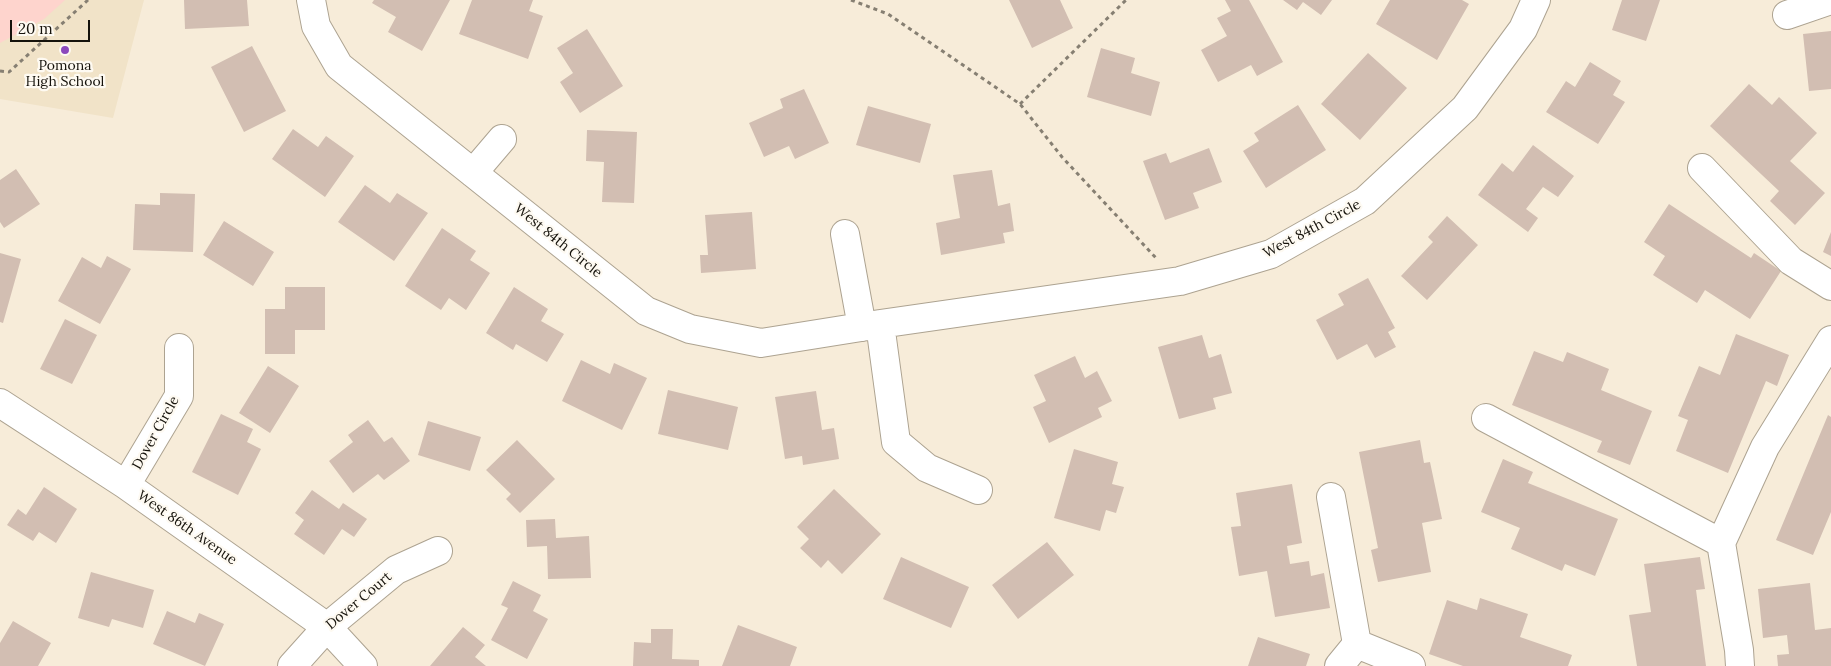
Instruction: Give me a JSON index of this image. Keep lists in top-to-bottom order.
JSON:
{
  "streets": {
    "street": [
      "West 84th Circle",
      "Dover Circle",
      "West 86th Avenue",
      "Dover Court"
    ]
  },
  "crossings": [
    ["Dover Circle", "West 86th Avenue"],
    ["West 86th Avenue", "Dover Court"]
  ],
  "places": ["Pomona High School"],
  "scale_bar": "20 m"
}
